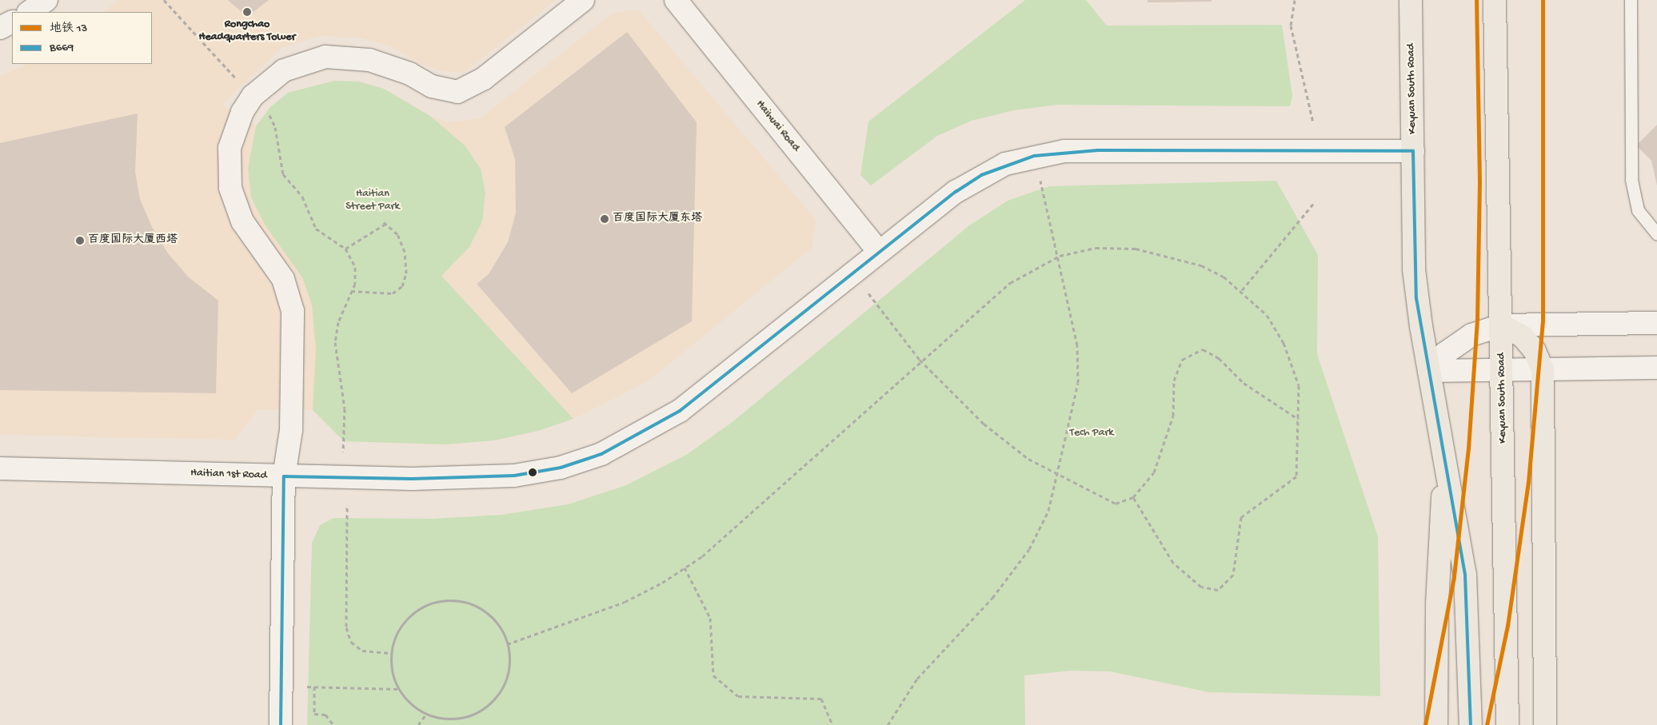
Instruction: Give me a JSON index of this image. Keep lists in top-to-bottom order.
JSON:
{
  "streets": {
    "main road": ["Keyuan South Road"],
    "street": ["Haihuai Road", "Haitian 1st Road"]
  },
  "crossings": [
    ["Keyuan South Road", "Haitian 1st Road"],
    ["Haihuai Road", "Haitian 1st Road"]
  ],
  "parks": ["Haitian Street Park", "Tech Park"],
  "places": ["Rongchao Headquarters Tower", "百度国际大厦东塔", "百度国际大厦西塔"],
  "lines": ["metro line 13", "transit line B669"],
  "legend": ["地铁 13", "B669"]
}
